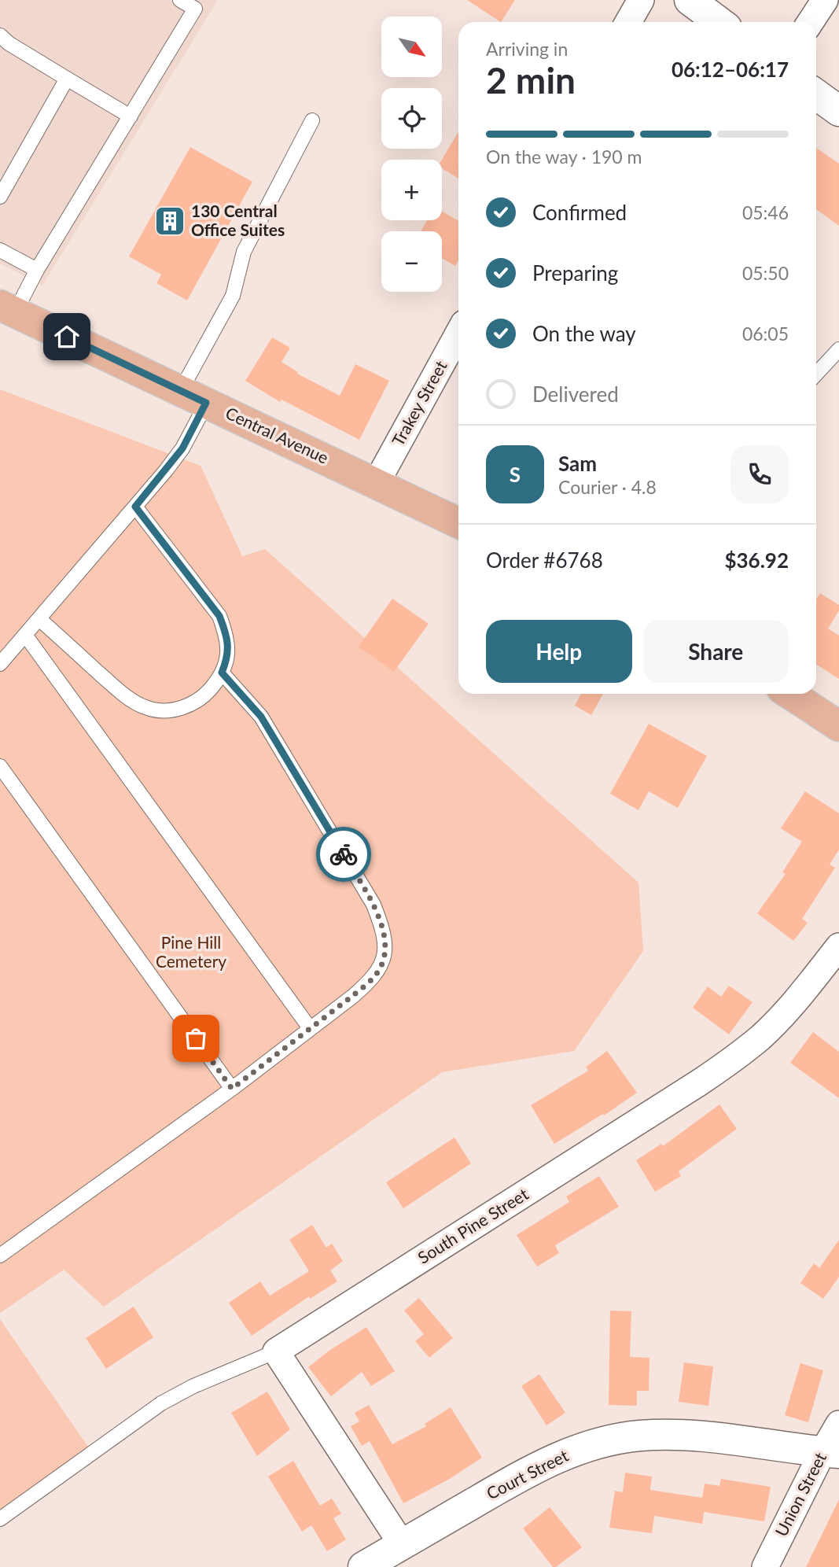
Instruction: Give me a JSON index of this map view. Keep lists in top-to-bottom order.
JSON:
{
  "streets": {
    "main road": ["Central Avenue"],
    "street": [
      "Trakey Street",
      "South Pine Street",
      "Court Street",
      "Union Street"
    ]
  },
  "crossings": [
    ["Trakey Street", "Central Avenue"],
    ["Court Street", "Union Street"]
  ],
  "parks": ["Pine Hill Cemetery"],
  "places": {
    "building": ["130 Central Office Suites"]
  },
  "north": "bottom right",
  "page": {
    "map_buttons": ["+", "−"],
    "heading": ["2 min", "Arriving in", "06:12–06:17"],
    "panel": [
      "Sam",
      "Courier · 4.8",
      "Order #6768",
      "$36.92"
    ],
    "bar": "On the way · 190 m",
    "list": [
      ["Confirmed", "05:46"],
      ["Preparing", "05:50"],
      ["On the way", "06:05"],
      "Delivered"
    ],
    "round": "S",
    "buttons": ["Help", "Share"]
  }
}
